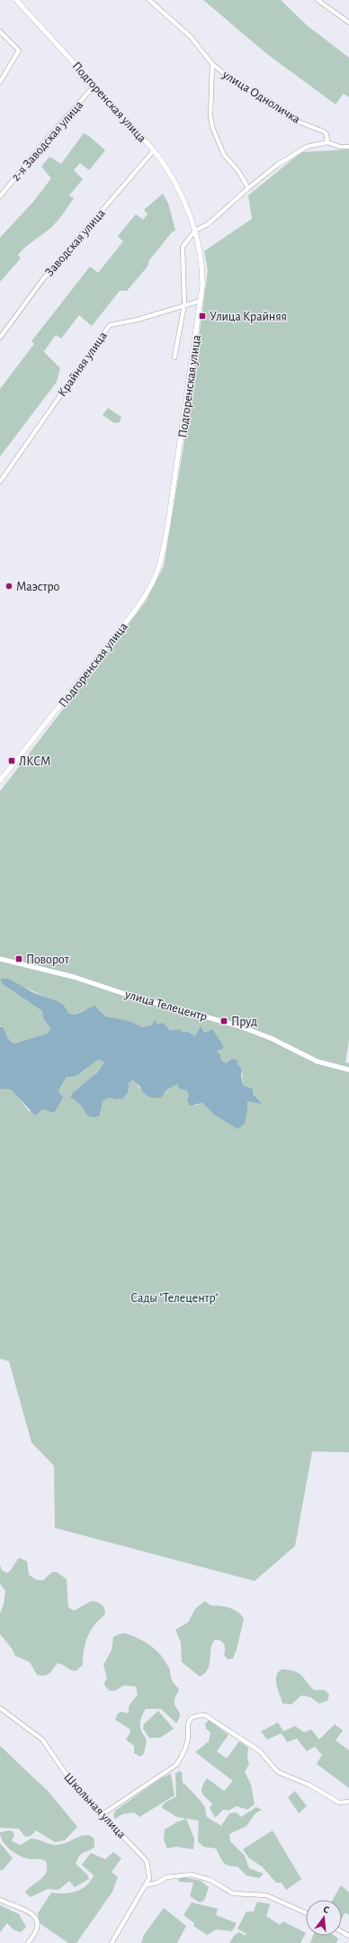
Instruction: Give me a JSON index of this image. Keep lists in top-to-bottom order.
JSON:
{
  "streets": {
    "street": [
      "улица Одноличка",
      "Подгоренская улица",
      "2-я Заводская улица",
      "Заводская улица",
      "Крайняя улица",
      "улица Телецентр",
      "Школьная улица"
    ]
  },
  "crossings": [
    ["Подгоренская улица", "2-я Заводская улица"],
    ["Подгоренская улица", "Заводская улица"],
    ["Подгоренская улица", "Крайняя улица"]
  ],
  "parks": ["Сады \"Телецентр\""],
  "places": {
    "transit": [
      "Улица Крайняя",
      "ЛКСМ",
      "Поворот",
      "Пруд"
    ],
    "other": ["Маэстро"]
  },
  "north": "top"
}
